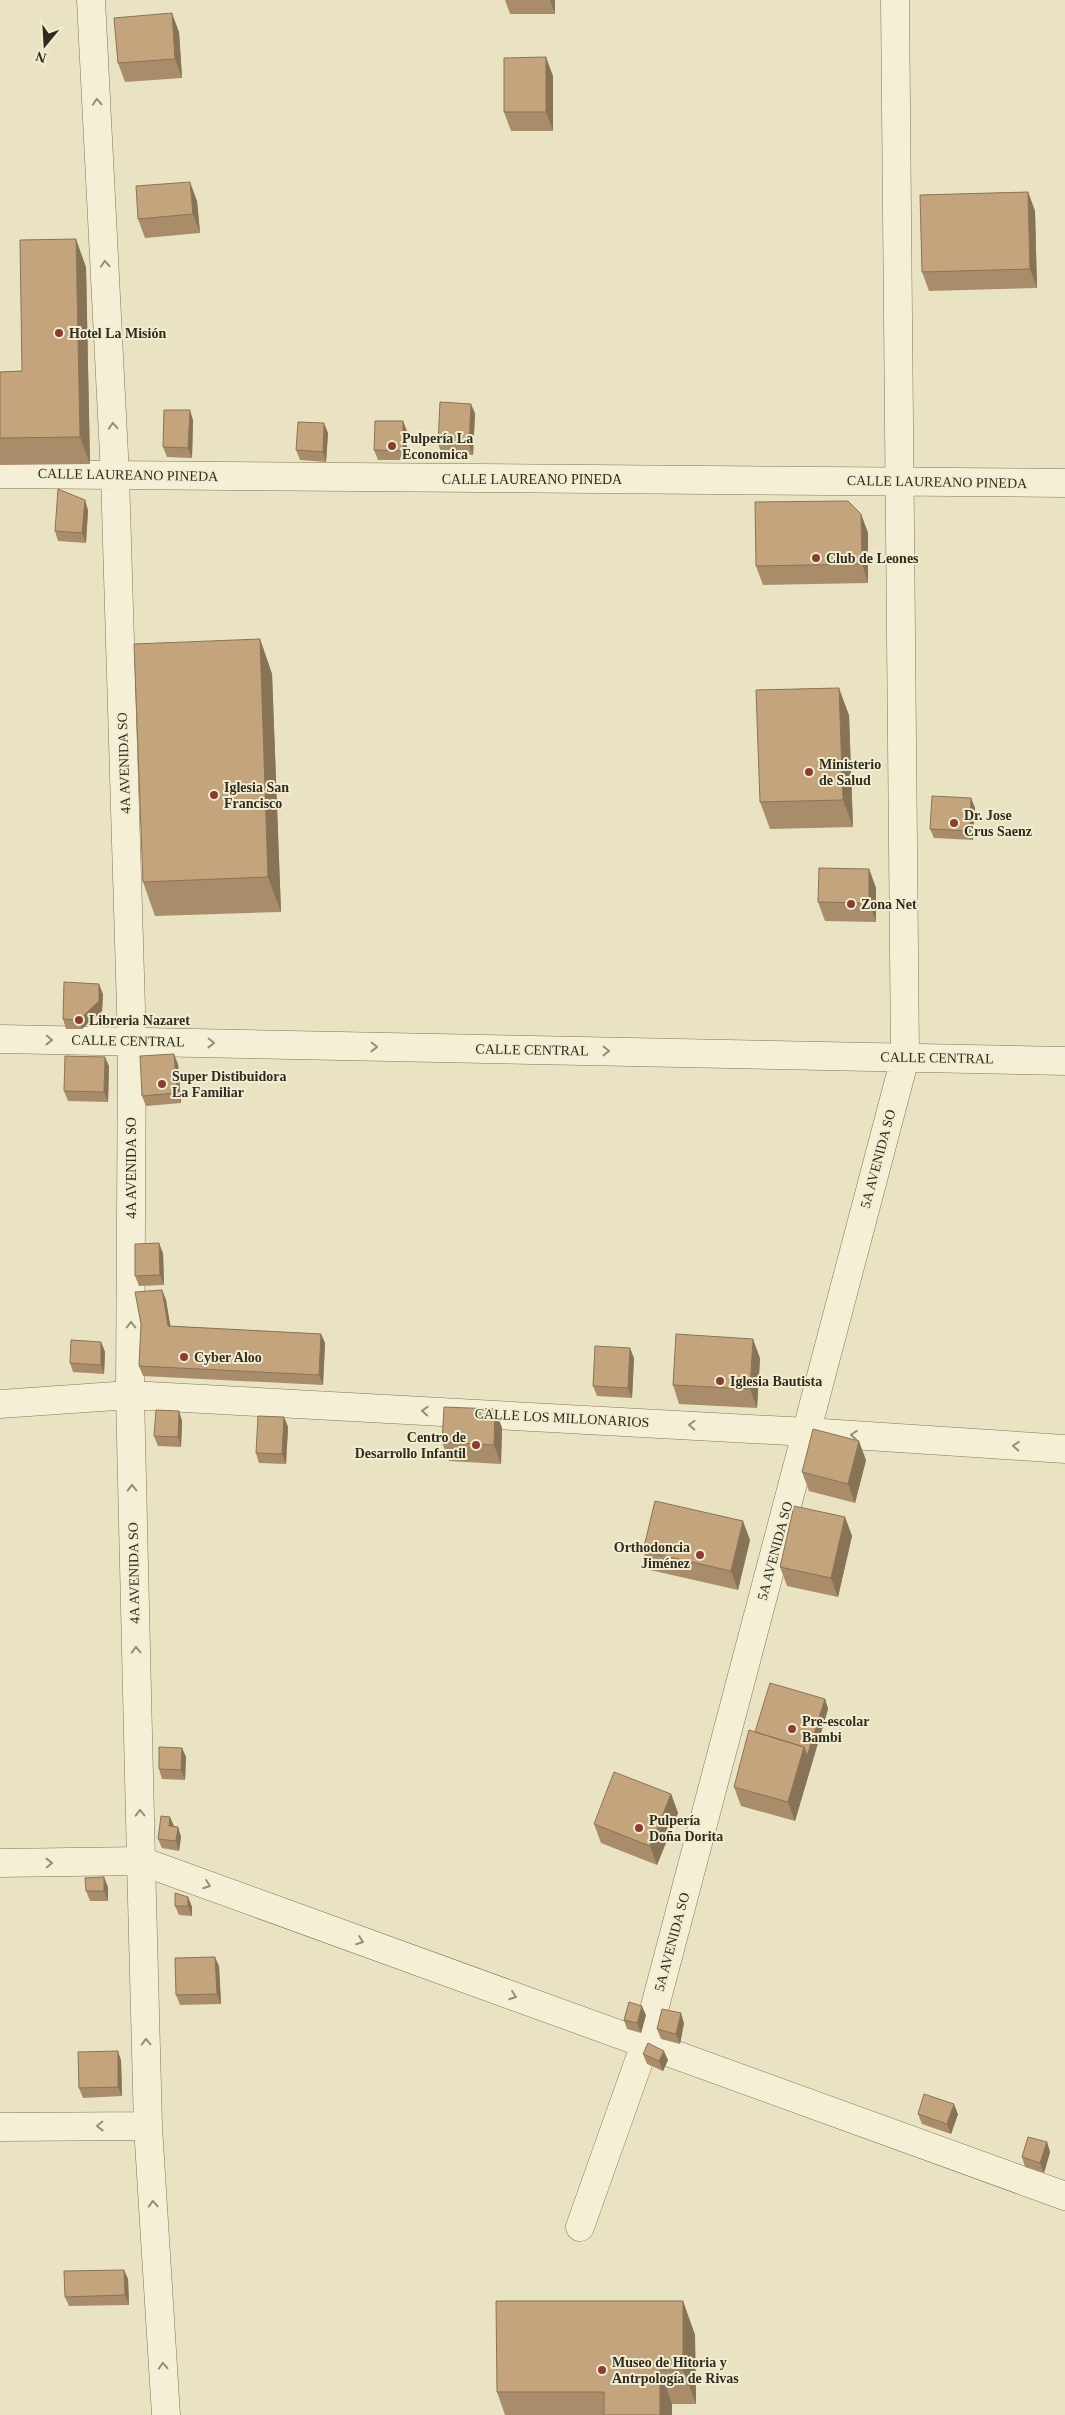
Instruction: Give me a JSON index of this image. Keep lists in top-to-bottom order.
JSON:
{
  "streets": {
    "street": [
      "CALLE LAUREANO PINEDA",
      "4A AVENIDA SO",
      "CALLE CENTRAL",
      "5A AVENIDA SO",
      "CALLE LOS MILLONARIOS"
    ]
  },
  "crossings": [
    ["CALLE LAUREANO PINEDA", "4A AVENIDA SO"],
    ["CALLE LAUREANO PINEDA", "5A AVENIDA SO"],
    ["4A AVENIDA SO", "CALLE CENTRAL"],
    ["4A AVENIDA SO", "CALLE LOS MILLONARIOS"],
    ["CALLE CENTRAL", "5A AVENIDA SO"],
    ["5A AVENIDA SO", "CALLE LOS MILLONARIOS"]
  ],
  "one_way": ["4A AVENIDA SO", "CALLE CENTRAL", "CALLE LOS MILLONARIOS"],
  "places": [
    "Hotel La Misión",
    "Pulpería La Economica",
    "Club de Leones",
    "Ministerio de Salud",
    "Iglesia San Francisco",
    "Dr. Jose Crus Saenz",
    "Zona Net",
    "Libreria Nazaret",
    "Super Distibuidora La Familiar",
    "Cyber Aloo",
    "Iglesia Bautista",
    "Centro de Desarrollo Infantil",
    "Orthodoncia Jiménez",
    "Pre-escolar Bambi",
    "Pulpería Doña Dorita",
    "Museo de Hitoria y Antrpología de Rivas"
  ],
  "north": "bottom"
}
